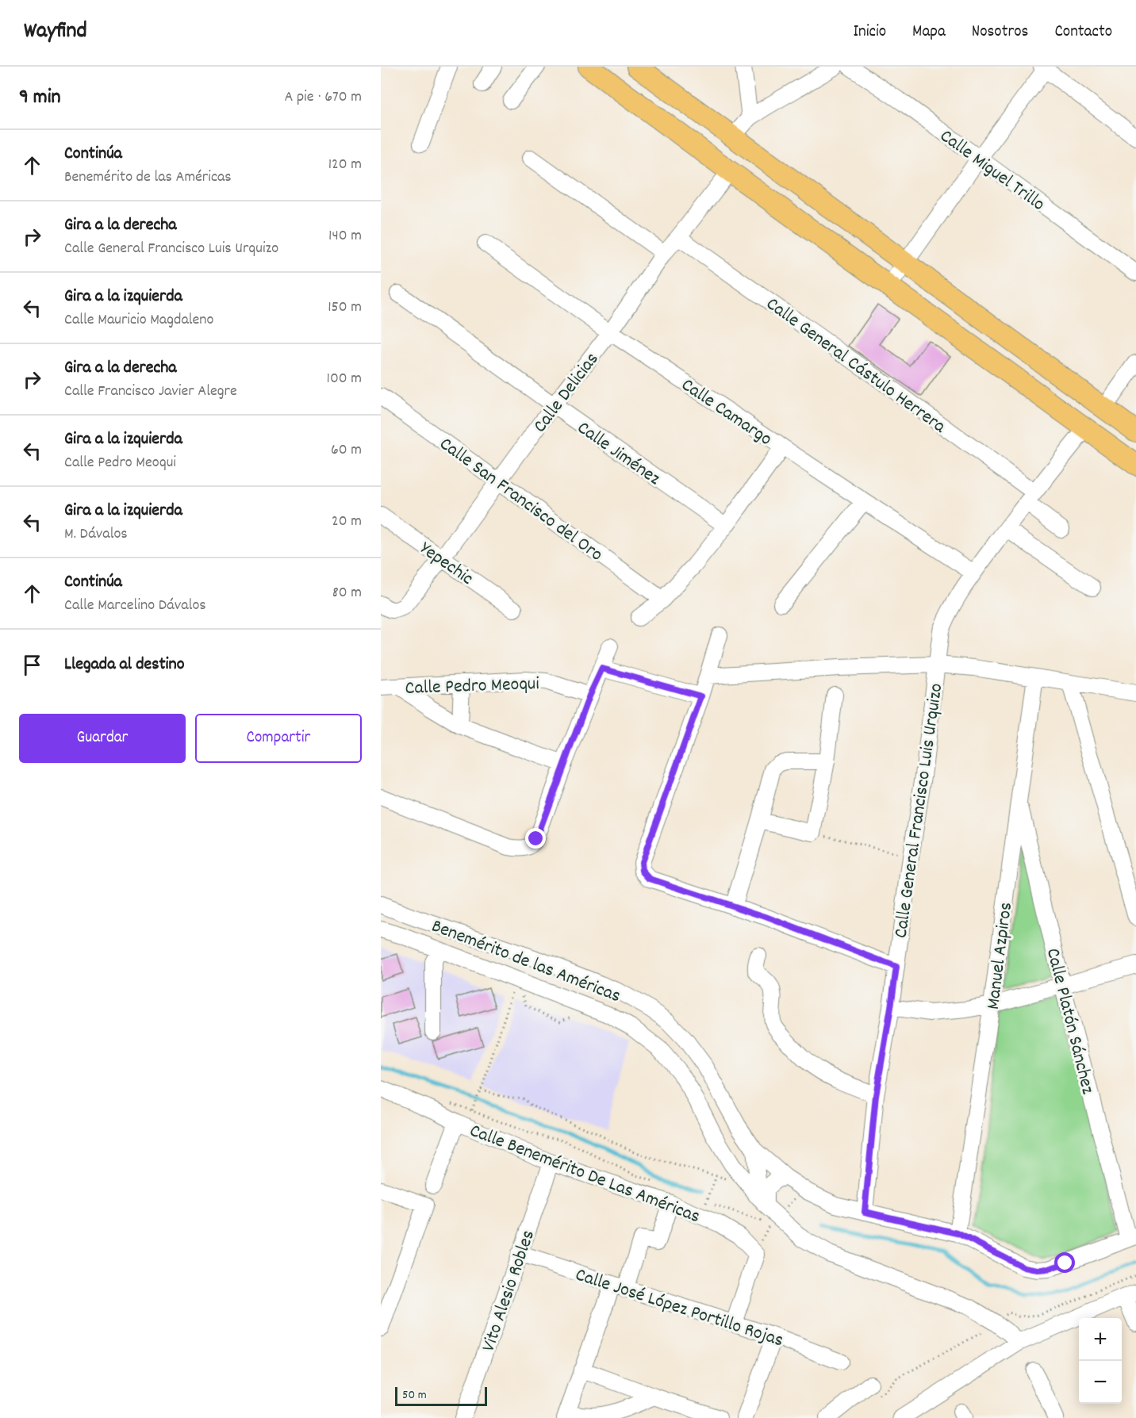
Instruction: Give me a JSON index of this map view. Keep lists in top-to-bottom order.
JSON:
{
  "streets": {
    "street": [
      "Calle Miguel Trillo",
      "Calle General Cástulo Herrera",
      "Calle Delicias",
      "Calle Camargo",
      "Calle Jiménez",
      "Calle San Francisco del Oro",
      "Yepechic",
      "Calle Pedro Meoqui",
      "Calle General Francisco Luis Urquizo",
      "Manuel Azpiros",
      "Benemérito de las Américas",
      "Calle Platón Sánchez",
      "Calle Benemérito De Las Américas",
      "Vito Alesio Robles",
      "Calle José López Portillo Rojas"
    ]
  },
  "crossings": [
    ["Calle General Cástulo Herrera", "Calle Delicias"],
    ["Calle General Cástulo Herrera", "Calle General Francisco Luis Urquizo"],
    ["Calle Delicias", "Calle Camargo"],
    ["Calle Delicias", "Calle Jiménez"],
    ["Calle Delicias", "Calle San Francisco del Oro"],
    ["Calle Delicias", "Yepechic"],
    ["Calle Camargo", "Calle General Francisco Luis Urquizo"],
    ["Calle General Francisco Luis Urquizo", "Benemérito de las Américas"],
    ["Manuel Azpiros", "Benemérito de las Américas"],
    ["Manuel Azpiros", "Calle Platón Sánchez"],
    ["Benemérito de las Américas", "Calle Platón Sánchez"],
    ["Calle Benemérito De Las Américas", "Vito Alesio Robles"],
    ["Calle Benemérito De Las Américas", "Calle José López Portillo Rojas"],
    ["Vito Alesio Robles", "Calle José López Portillo Rojas"]
  ],
  "scale_bar": "50 m",
  "page": {
    "header": "Wayfind",
    "nav": [
      "Inicio",
      "Mapa",
      "Nosotros",
      "Contacto"
    ],
    "heading": ["9 min", "A pie · 670 m"],
    "list": [
      ["Continúa", "Benemérito de las Américas", "120 m"],
      ["Gira a la derecha", "Calle General Francisco Luis Urquizo", "140 m"],
      ["Gira a la izquierda", "Calle Mauricio Magdaleno", "150 m"],
      ["Gira a la derecha", "Calle Francisco Javier Alegre", "100 m"],
      ["Gira a la izquierda", "Calle Pedro Meoqui", "60 m"],
      ["Gira a la izquierda", "M. Dávalos", "20 m"],
      ["Continúa", "Calle Marcelino Dávalos", "80 m"],
      "Llegada al destino"
    ],
    "buttons": ["Guardar", "Compartir"],
    "map_buttons": ["+", "−"],
    "scale": "50 m"
  }
}
